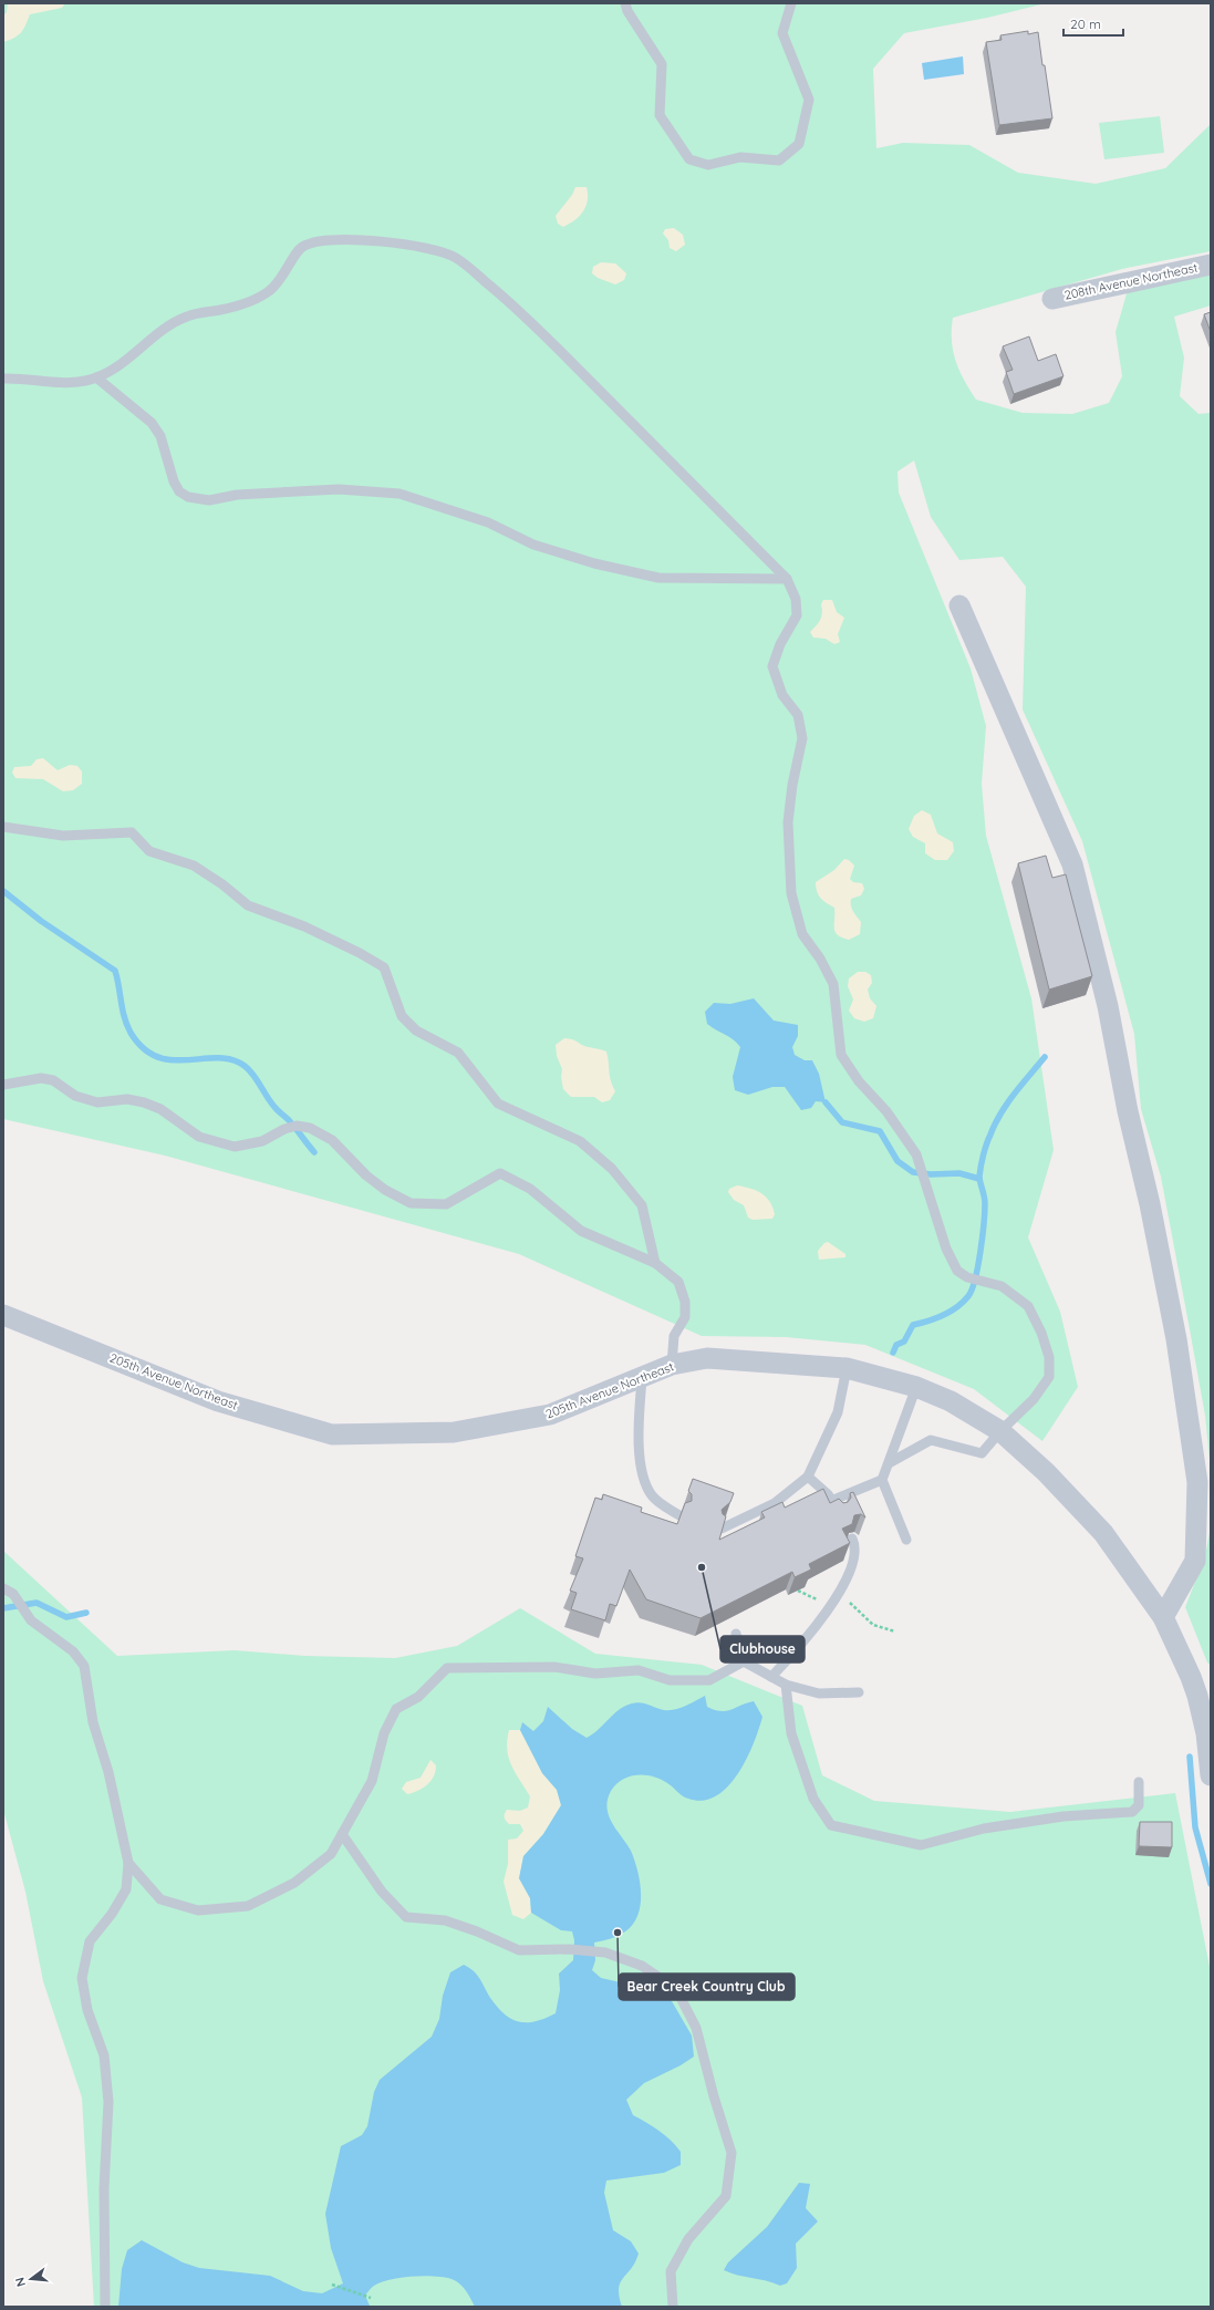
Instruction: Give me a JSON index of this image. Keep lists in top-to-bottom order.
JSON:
{
  "streets": {
    "street": ["208th Avenue Northeast", "205th Avenue Northeast"]
  },
  "places": ["Clubhouse", "Bear Creek Country Club"],
  "scale_bar": "20 m",
  "north": "left"
}
